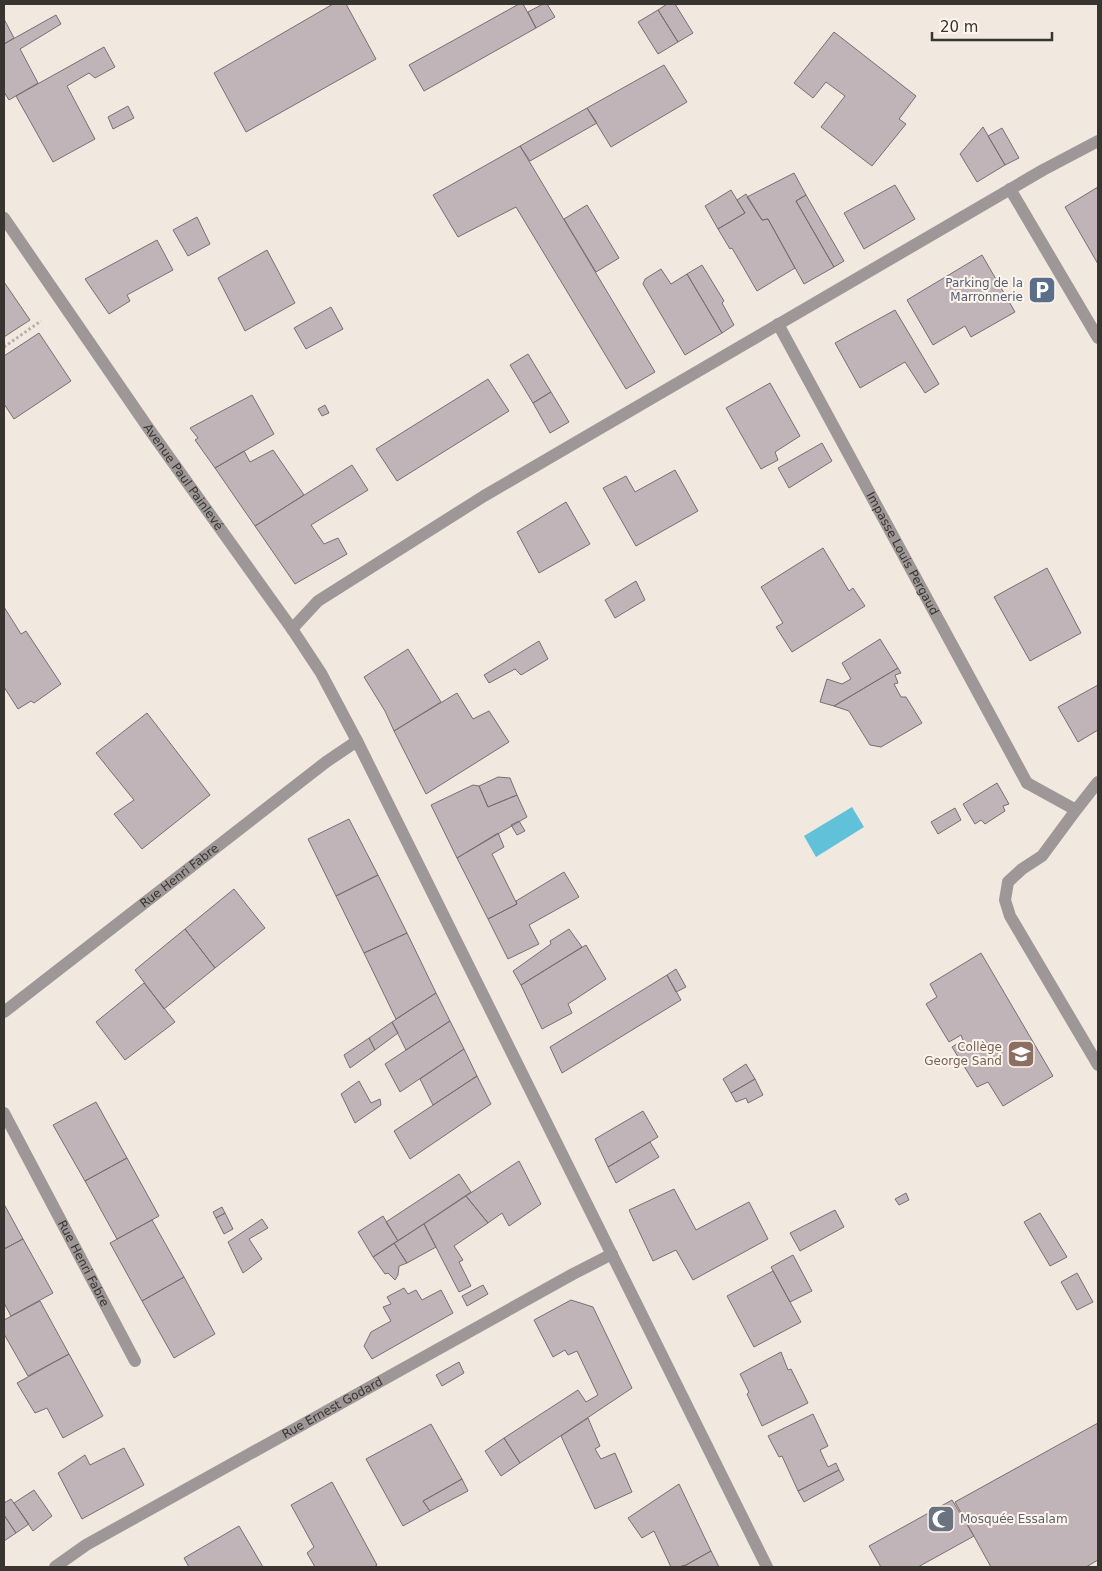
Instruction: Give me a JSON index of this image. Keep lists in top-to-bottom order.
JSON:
{
  "streets": {
    "street": [
      "Avenue Paul Painlevé",
      "Impasse Louis Pergaud",
      "Rue Henri Fabre",
      "Rue Ernest Godard"
    ]
  },
  "crossings": [
    ["Avenue Paul Painlevé", "Rue Henri Fabre"],
    ["Avenue Paul Painlevé", "Rue Ernest Godard"]
  ],
  "places": {
    "parking": ["Parking de la Marronnerie"],
    "school or university": ["Collège George Sand"],
    "mosque": ["Mosquée Essalam"]
  },
  "scale_bar": "20 m"
}
